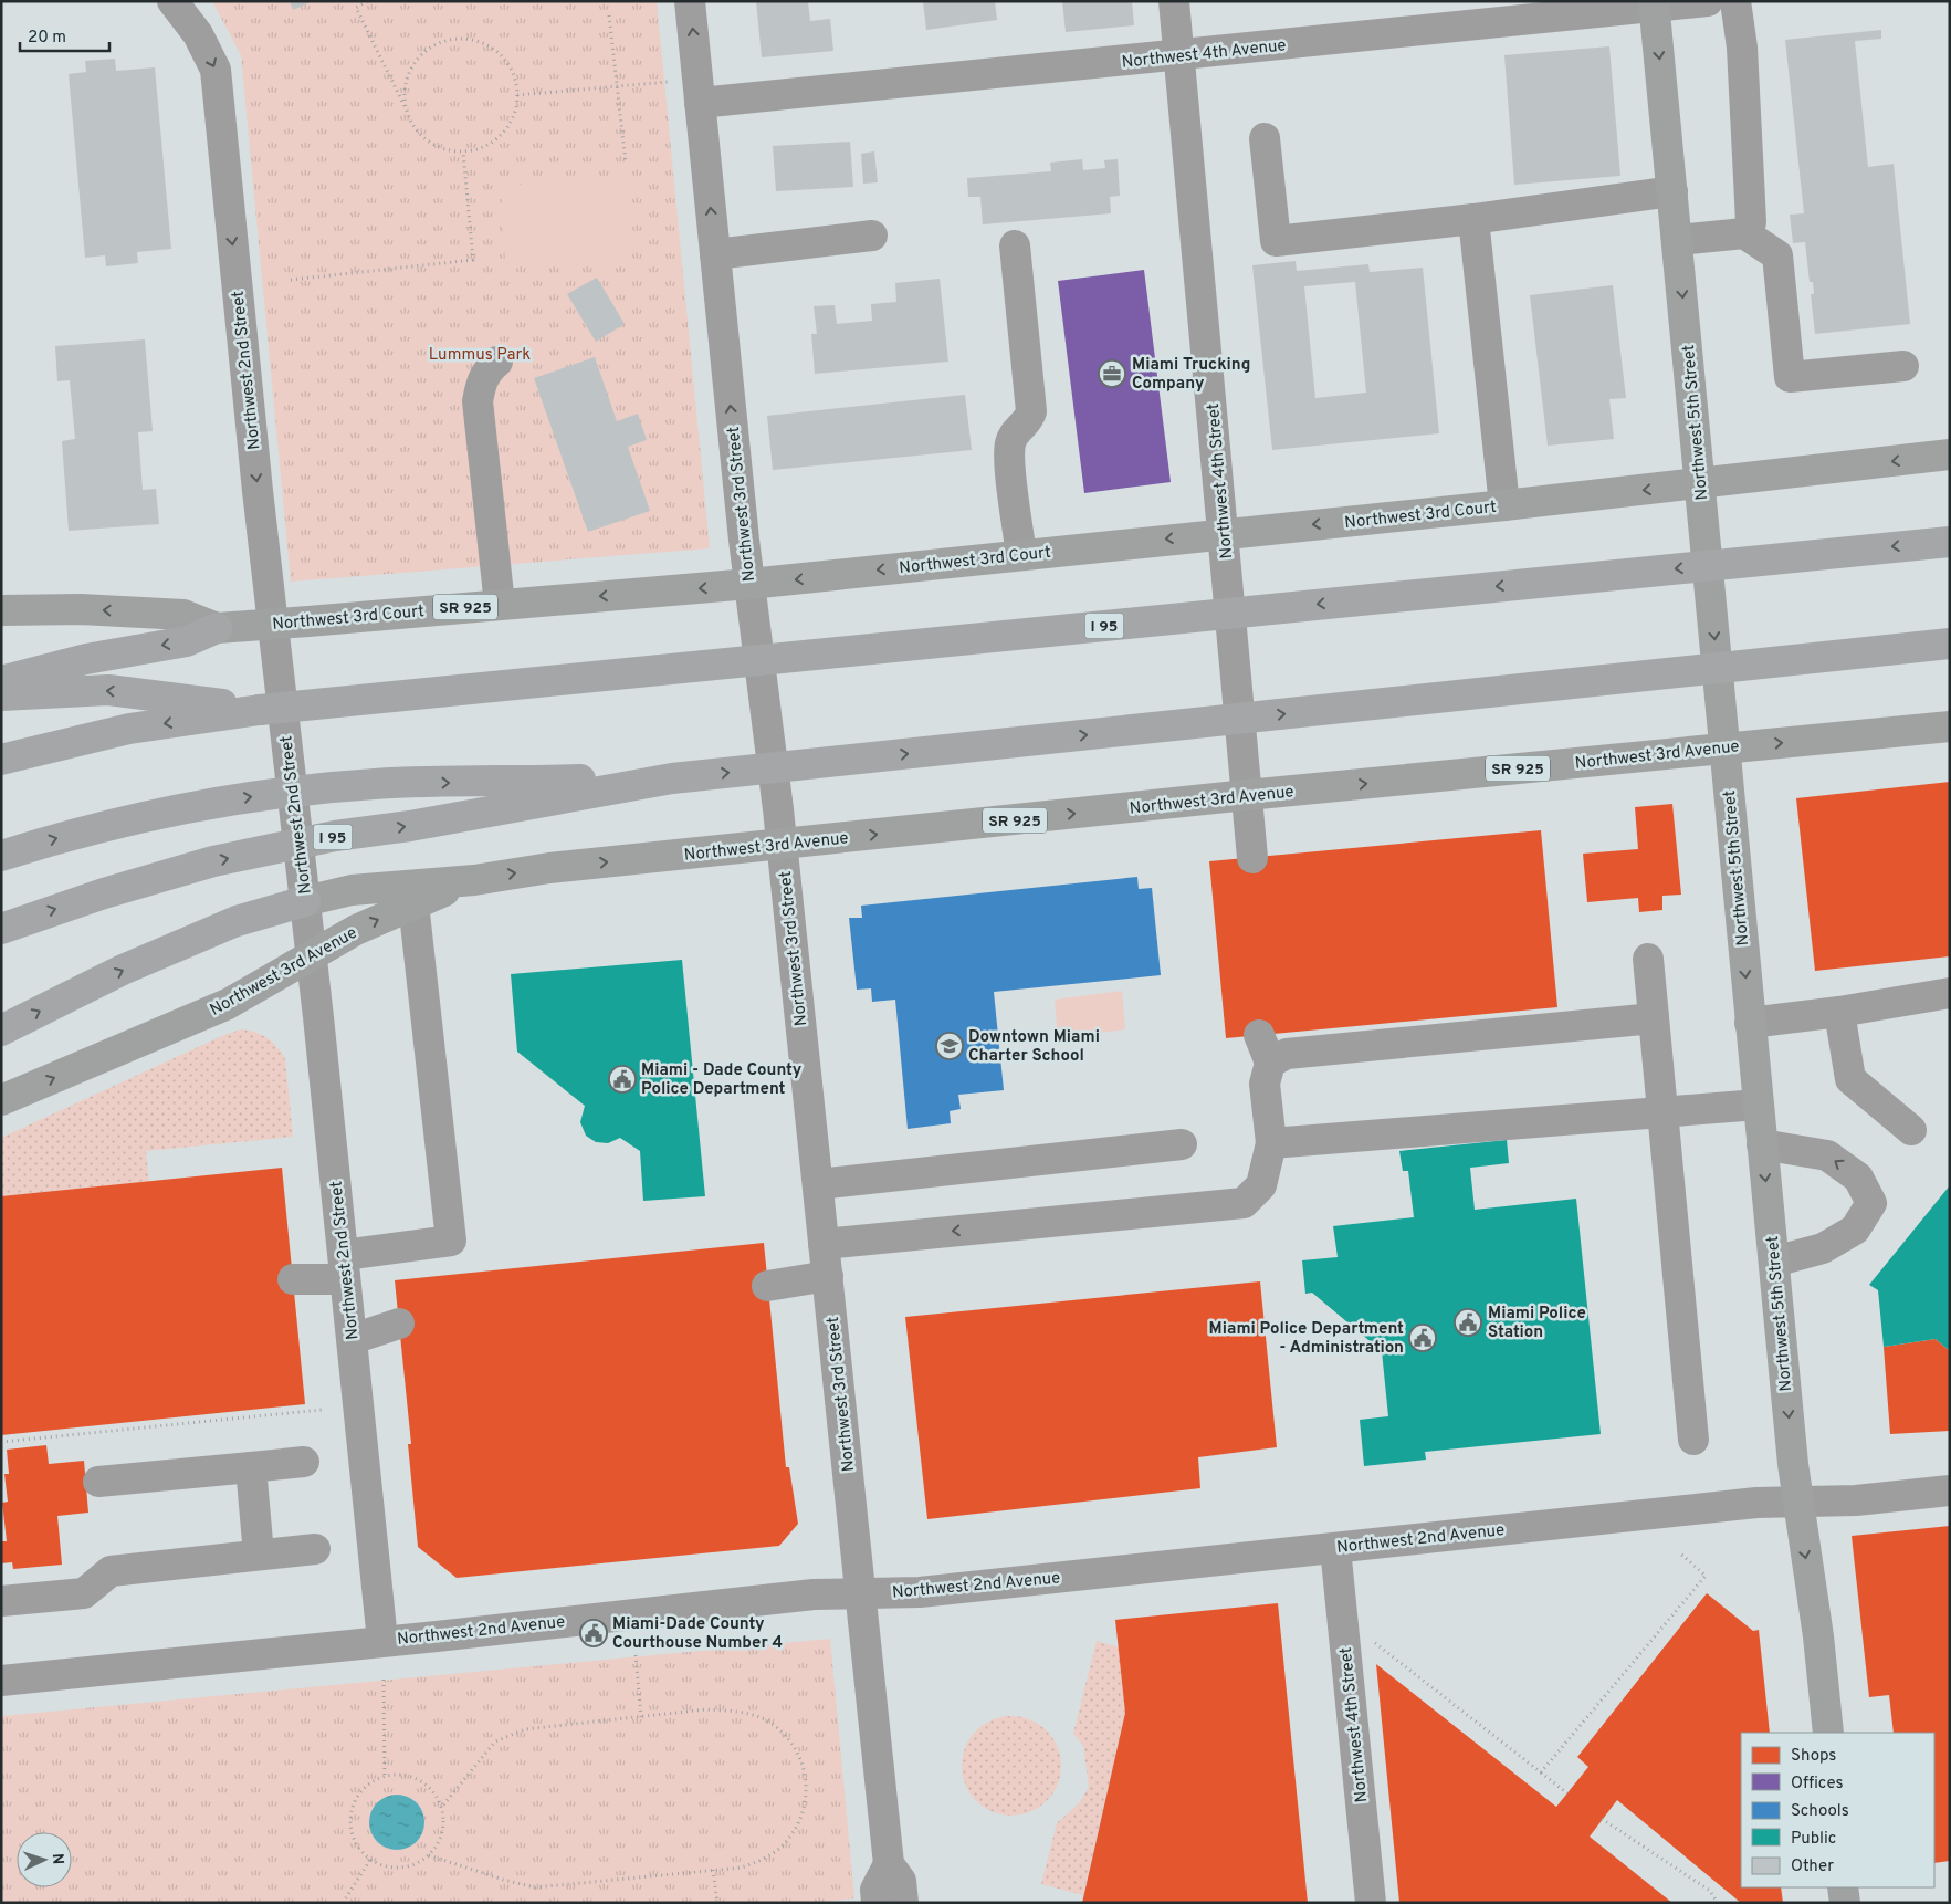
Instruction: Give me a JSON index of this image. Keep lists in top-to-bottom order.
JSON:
{
  "streets": {
    "highway": ["I 95"],
    "main road": [
      "Northwest 5th Street",
      "Northwest 3rd Court",
      "SR 925",
      "Northwest 3rd Avenue"
    ],
    "street": [
      "Northwest 4th Avenue",
      "Northwest 2nd Street",
      "Northwest 4th Street",
      "Northwest 3rd Street",
      "Northwest 2nd Avenue"
    ]
  },
  "crossings": [
    ["Northwest 4th Avenue", "Northwest 5th Street"],
    ["Northwest 4th Avenue", "Northwest 4th Street"],
    ["Northwest 4th Avenue", "Northwest 3rd Street"],
    ["Northwest 2nd Street", "Northwest 3rd Court"],
    ["Northwest 2nd Street", "Northwest 3rd Avenue"],
    ["Northwest 2nd Street", "Northwest 2nd Avenue"],
    ["Northwest 5th Street", "Northwest 3rd Court"],
    ["Northwest 5th Street", "Northwest 3rd Avenue"],
    ["Northwest 5th Street", "Northwest 2nd Avenue"],
    ["Northwest 4th Street", "Northwest 3rd Court"],
    ["Northwest 4th Street", "Northwest 3rd Avenue"],
    ["Northwest 4th Street", "Northwest 2nd Avenue"],
    ["Northwest 3rd Street", "Northwest 3rd Court"],
    ["Northwest 3rd Street", "Northwest 3rd Avenue"],
    ["Northwest 3rd Street", "Northwest 2nd Avenue"]
  ],
  "one_way": ["Northwest 5th Street", "Northwest 3rd Court", "Northwest 3rd Avenue"],
  "parks": ["Lummus Park"],
  "places": {
    "office": ["Miami Trucking Company"],
    "school or university": ["Downtown Miami Charter School"],
    "public building": [
      "Miami - Dade County Police Department",
      "Miami Police Station",
      "Miami Police Department - Administration",
      "Miami-Dade County Courthouse Number 4"
    ]
  },
  "legend": [
    "Shops",
    "Offices",
    "Schools",
    "Public",
    "Other"
  ],
  "scale_bar": "20 m",
  "north": "right"
}
